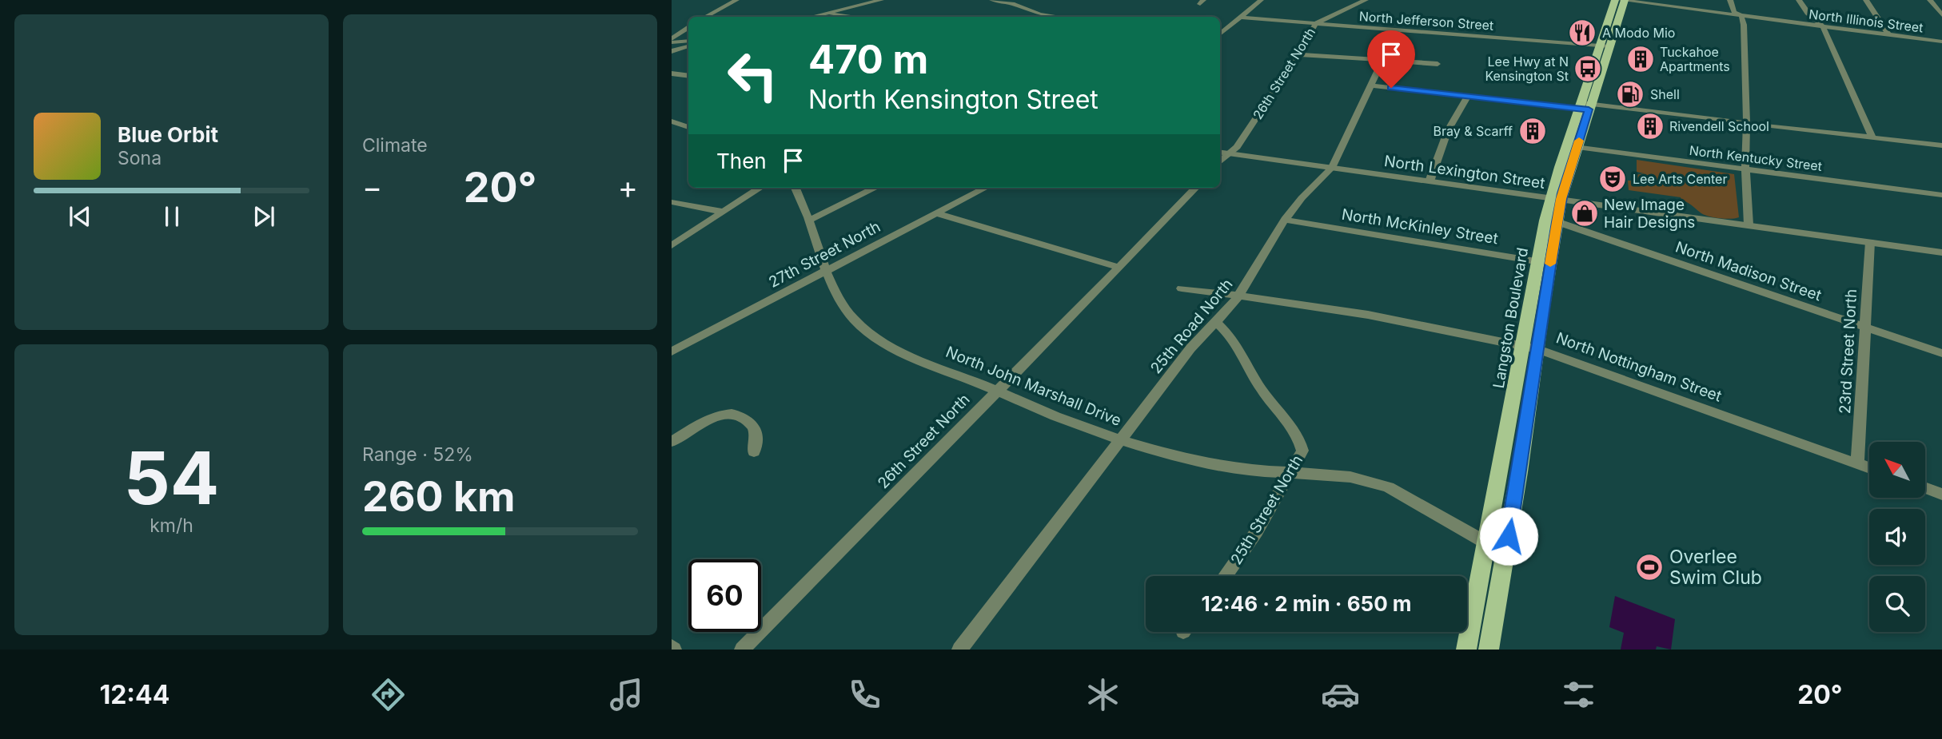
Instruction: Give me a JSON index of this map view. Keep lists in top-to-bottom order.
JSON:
{
  "streets": {
    "main road": ["Langston Boulevard"],
    "street": [
      "North Jefferson Street",
      "North Illinois Street",
      "26th Street North",
      "North Kentucky Street",
      "North Lexington Street",
      "North McKinley Street",
      "27th Street North",
      "North Madison Street",
      "25th Road North",
      "23rd Street North",
      "North Nottingham Street",
      "North John Marshall Drive",
      "25th Street North"
    ]
  },
  "crossings": [
    ["North Jefferson Street", "26th Street North"],
    ["North Jefferson Street", "Langston Boulevard"],
    ["North Illinois Street", "Langston Boulevard"],
    ["26th Street North", "North Lexington Street"],
    ["26th Street North", "North John Marshall Drive"],
    ["North Kentucky Street", "Langston Boulevard"],
    ["North Lexington Street", "Langston Boulevard"],
    ["North Lexington Street", "25th Road North"],
    ["North Lexington Street", "23rd Street North"],
    ["North McKinley Street", "Langston Boulevard"],
    ["North McKinley Street", "25th Road North"],
    ["27th Street North", "North John Marshall Drive"],
    ["North Madison Street", "Langston Boulevard"],
    ["North Madison Street", "23rd Street North"],
    ["Langston Boulevard", "North Nottingham Street"],
    ["Langston Boulevard", "North John Marshall Drive"],
    ["25th Road North", "North Nottingham Street"],
    ["25th Road North", "North John Marshall Drive"],
    ["25th Road North", "25th Street North"],
    ["23rd Street North", "North Nottingham Street"],
    ["North John Marshall Drive", "25th Street North"]
  ],
  "places": {
    "restaurant": ["A Modo Mio"],
    "building": ["Tuckahoe Apartments", "Rivendell School", "Bray & Scarff"],
    "bus stop": ["Lee Hwy at N Kensington St"],
    "fuel station": ["Shell"],
    "theatre": ["Lee Arts Center"],
    "shop": ["New Image Hair Designs"],
    "sports": ["Overlee Swim Club"]
  },
  "north": "top left",
  "page": {
    "tile": [
      "Climate",
      ["54", "km/h"],
      ["Range · 52%", "260 km"]
    ],
    "turn": ["470 m", "North Kensington Street"],
    "song": ["Blue Orbit", "Sona"],
    "then": "Then",
    "heat": ["−", "20°", "+"],
    "limit": "60",
    "trip": "12:46 · 2 min · 650 m",
    "tabs": ["12:44", "20°"]
  }
}
